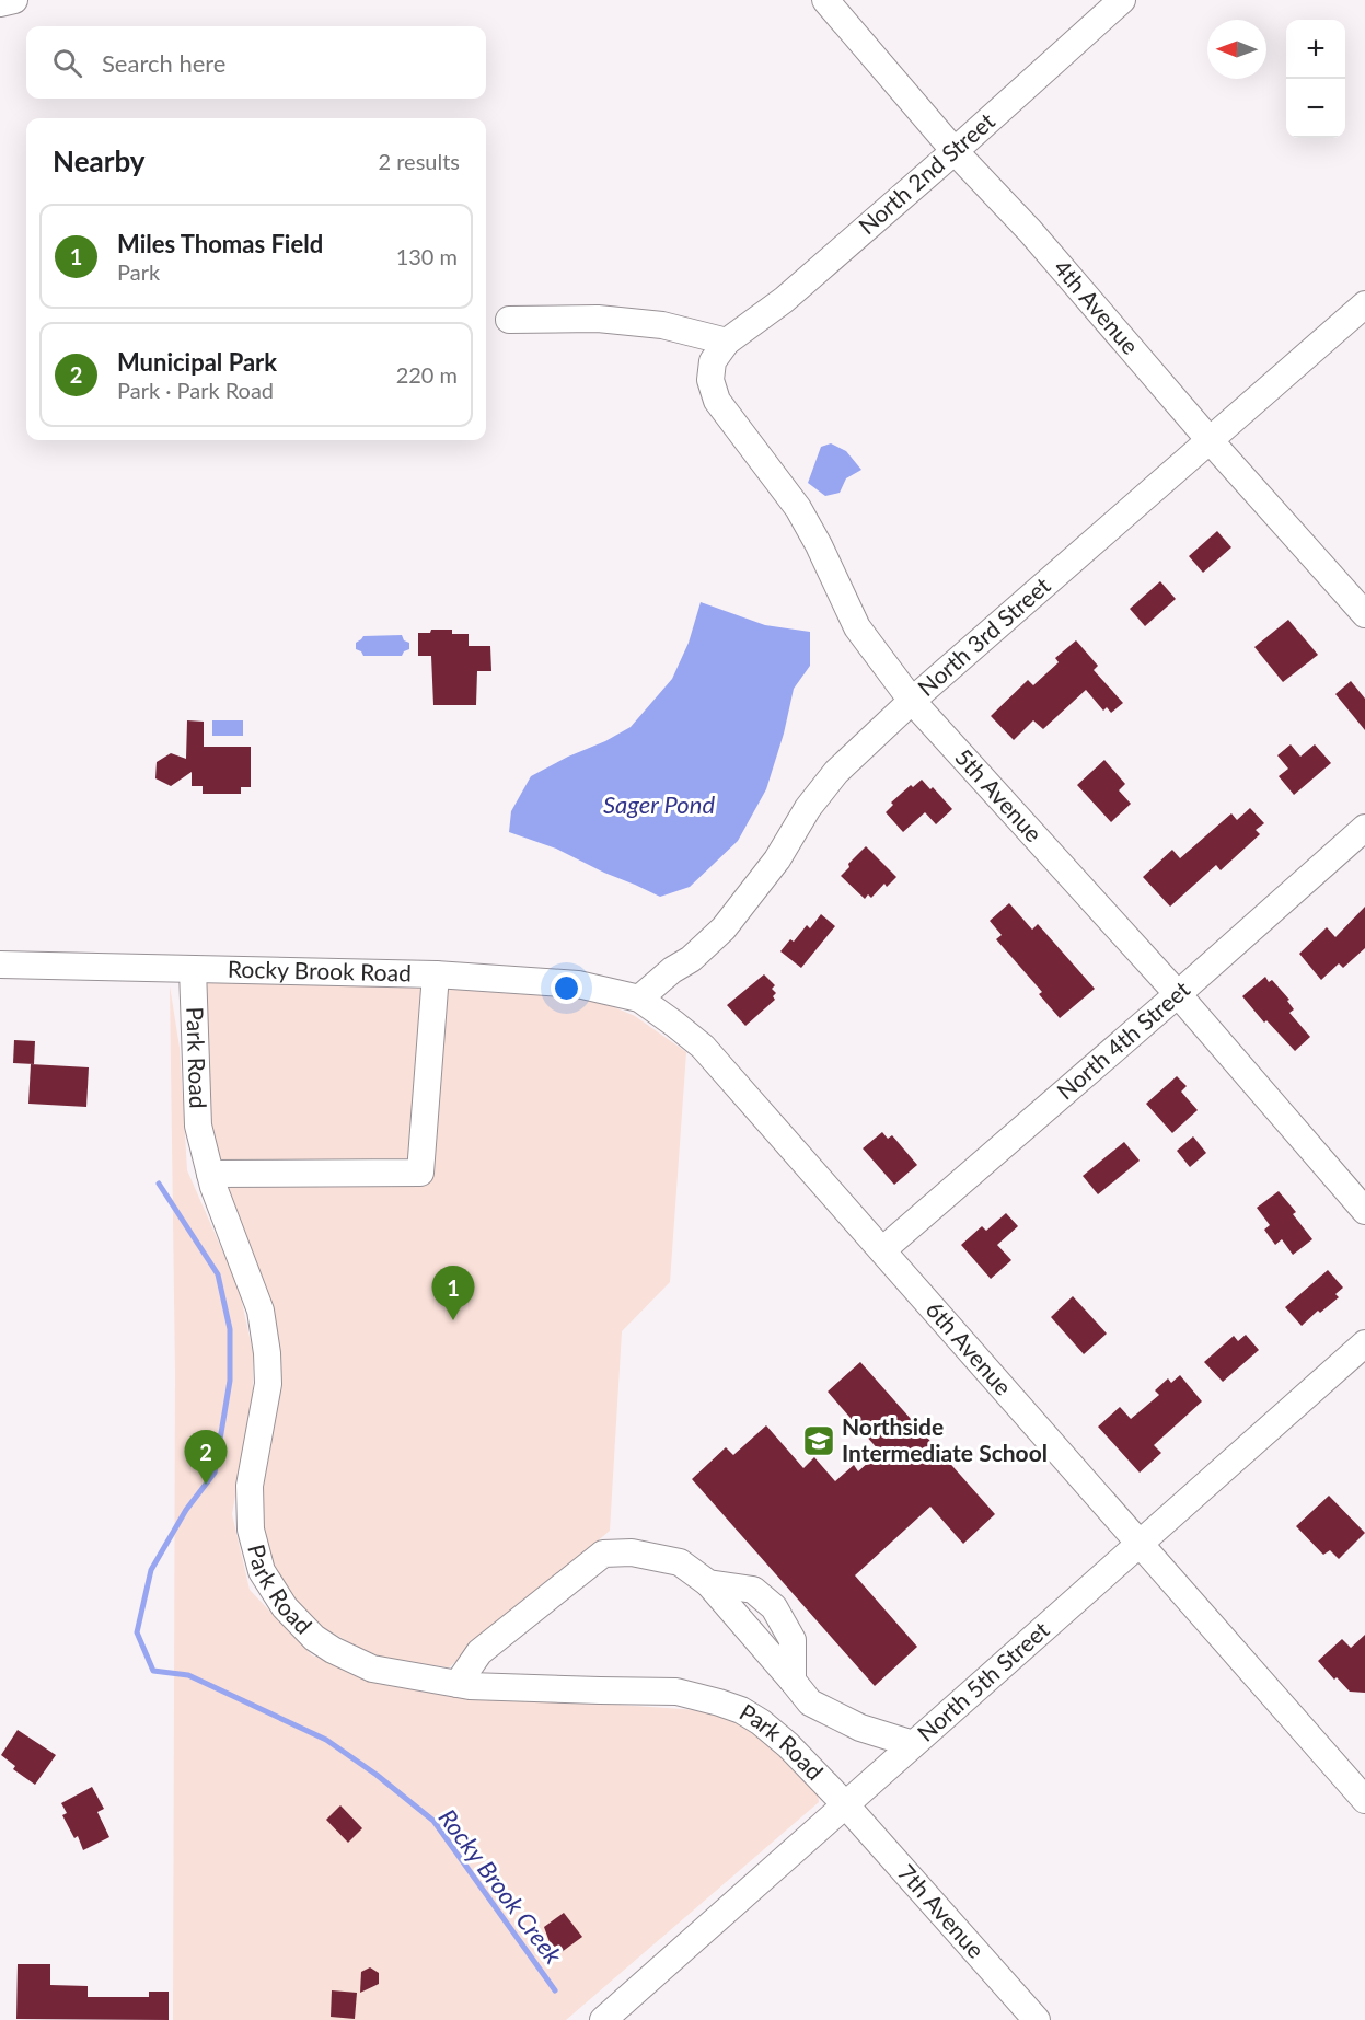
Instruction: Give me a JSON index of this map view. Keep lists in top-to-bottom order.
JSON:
{
  "streets": {
    "street": [
      "North 2nd Street",
      "4th Avenue",
      "North 3rd Street",
      "5th Avenue",
      "Rocky Brook Road",
      "North 4th Street",
      "Park Road",
      "6th Avenue",
      "North 5th Street",
      "7th Avenue"
    ]
  },
  "crossings": [
    ["North 2nd Street", "4th Avenue"],
    ["North 2nd Street", "5th Avenue"],
    ["4th Avenue", "North 3rd Street"],
    ["North 3rd Street", "5th Avenue"],
    ["North 3rd Street", "Rocky Brook Road"],
    ["North 3rd Street", "6th Avenue"],
    ["5th Avenue", "North 4th Street"],
    ["Rocky Brook Road", "Park Road"],
    ["Rocky Brook Road", "6th Avenue"],
    ["North 4th Street", "6th Avenue"],
    ["Park Road", "North 5th Street"],
    ["Park Road", "7th Avenue"],
    ["6th Avenue", "North 5th Street"],
    ["North 5th Street", "7th Avenue"]
  ],
  "water": ["Sager Pond", "Rocky Brook Creek"],
  "places": {
    "school or university": ["Northside Intermediate School"]
  },
  "north": "left",
  "page": {
    "map_buttons": ["+", "−"],
    "search": "Search here",
    "heading": ["Nearby", "2 results"],
    "list": [
      {
        "mark": "1",
        "name": "Miles Thomas Field",
        "note": "Park",
        "value": "130 m"
      },
      {
        "mark": "2",
        "name": "Municipal Park",
        "note": "Park · Park Road",
        "value": "220 m"
      }
    ],
    "pins": ["1", "2"]
  }
}
